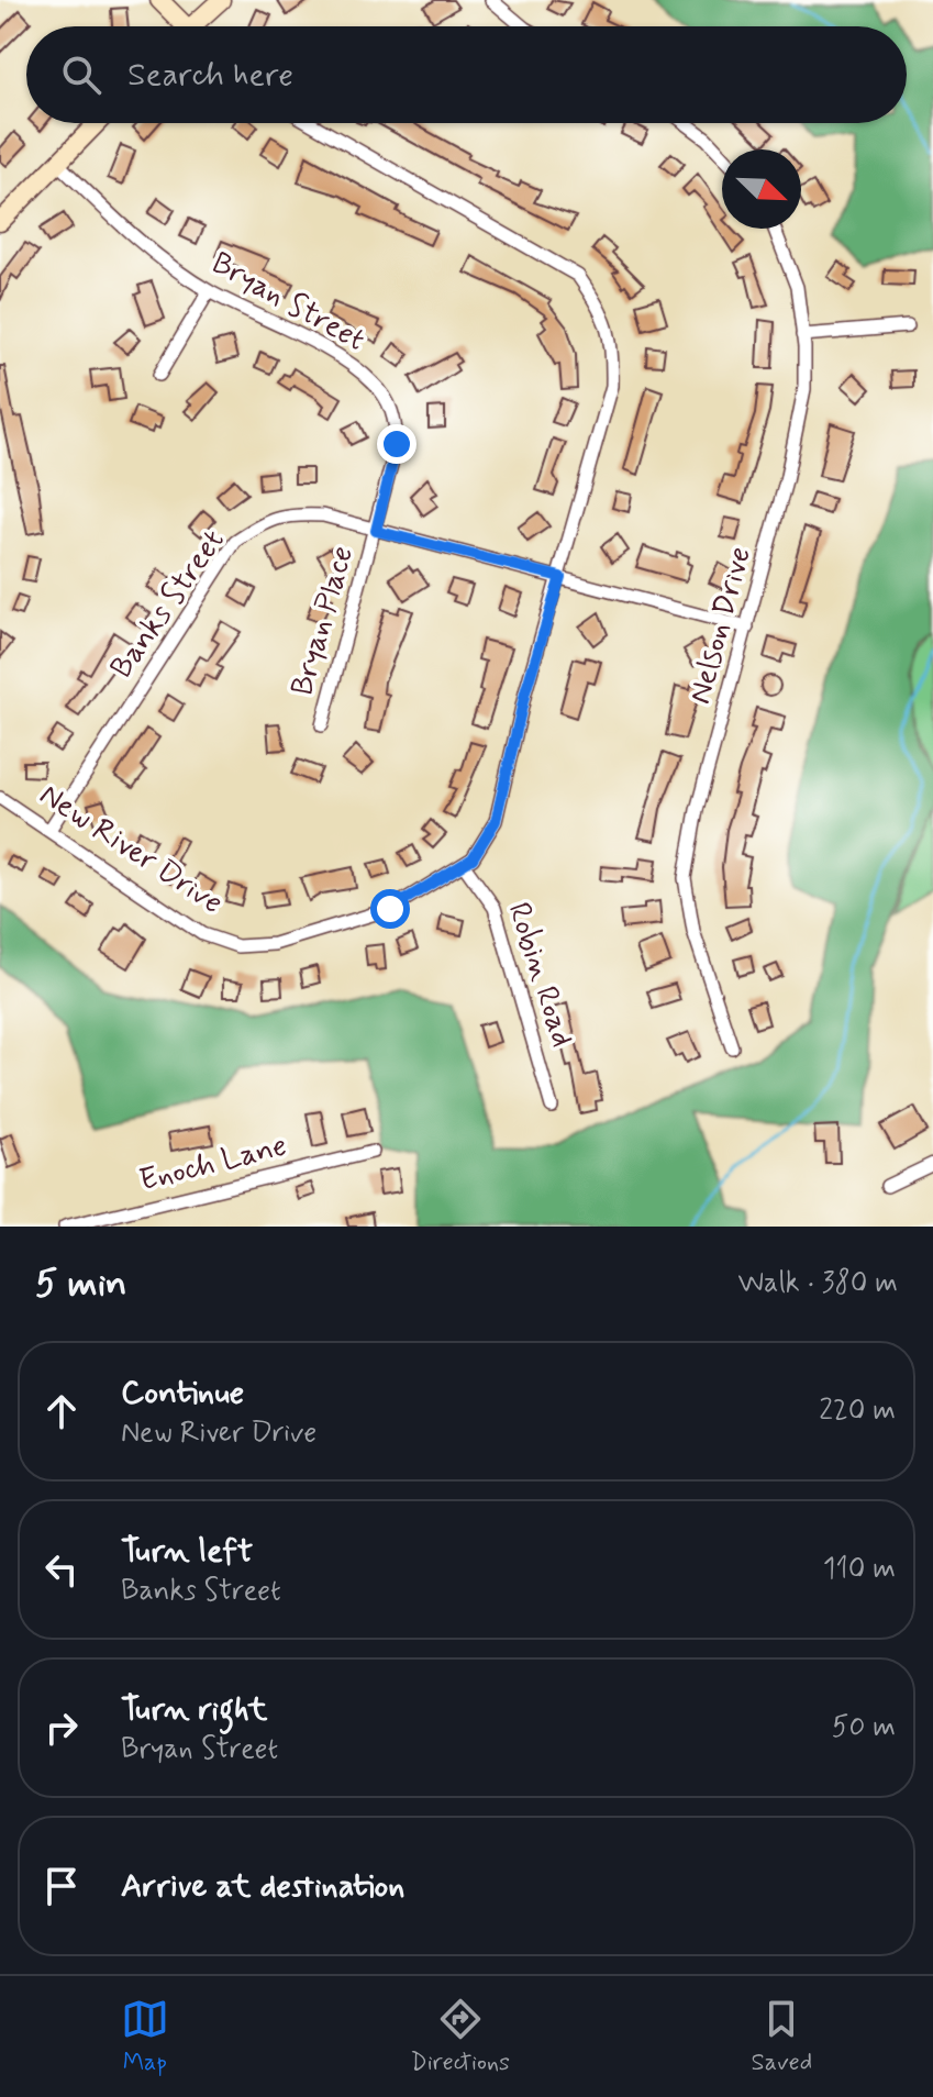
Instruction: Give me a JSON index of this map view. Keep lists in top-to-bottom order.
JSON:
{
  "streets": {
    "street": [
      "Bryan Street",
      "Banks Street",
      "Bryan Place",
      "Nelson Drive",
      "New River Drive",
      "Robin Road",
      "Enoch Lane"
    ]
  },
  "crossings": [
    ["Bryan Street", "Banks Street"],
    ["Bryan Street", "Bryan Place"],
    ["Banks Street", "Bryan Place"],
    ["Banks Street", "Nelson Drive"],
    ["Banks Street", "New River Drive"],
    ["New River Drive", "Robin Road"]
  ],
  "north": "bottom right",
  "page": {
    "search": "Search here",
    "heading": ["5 min", "Walk · 380 m"],
    "list": [
      ["Continue", "New River Drive", "220 m"],
      ["Turn left", "Banks Street", "110 m"],
      ["Turn right", "Bryan Street", "50 m"],
      "Arrive at destination"
    ],
    "nav": ["Map", "Directions", "Saved"]
  }
}
